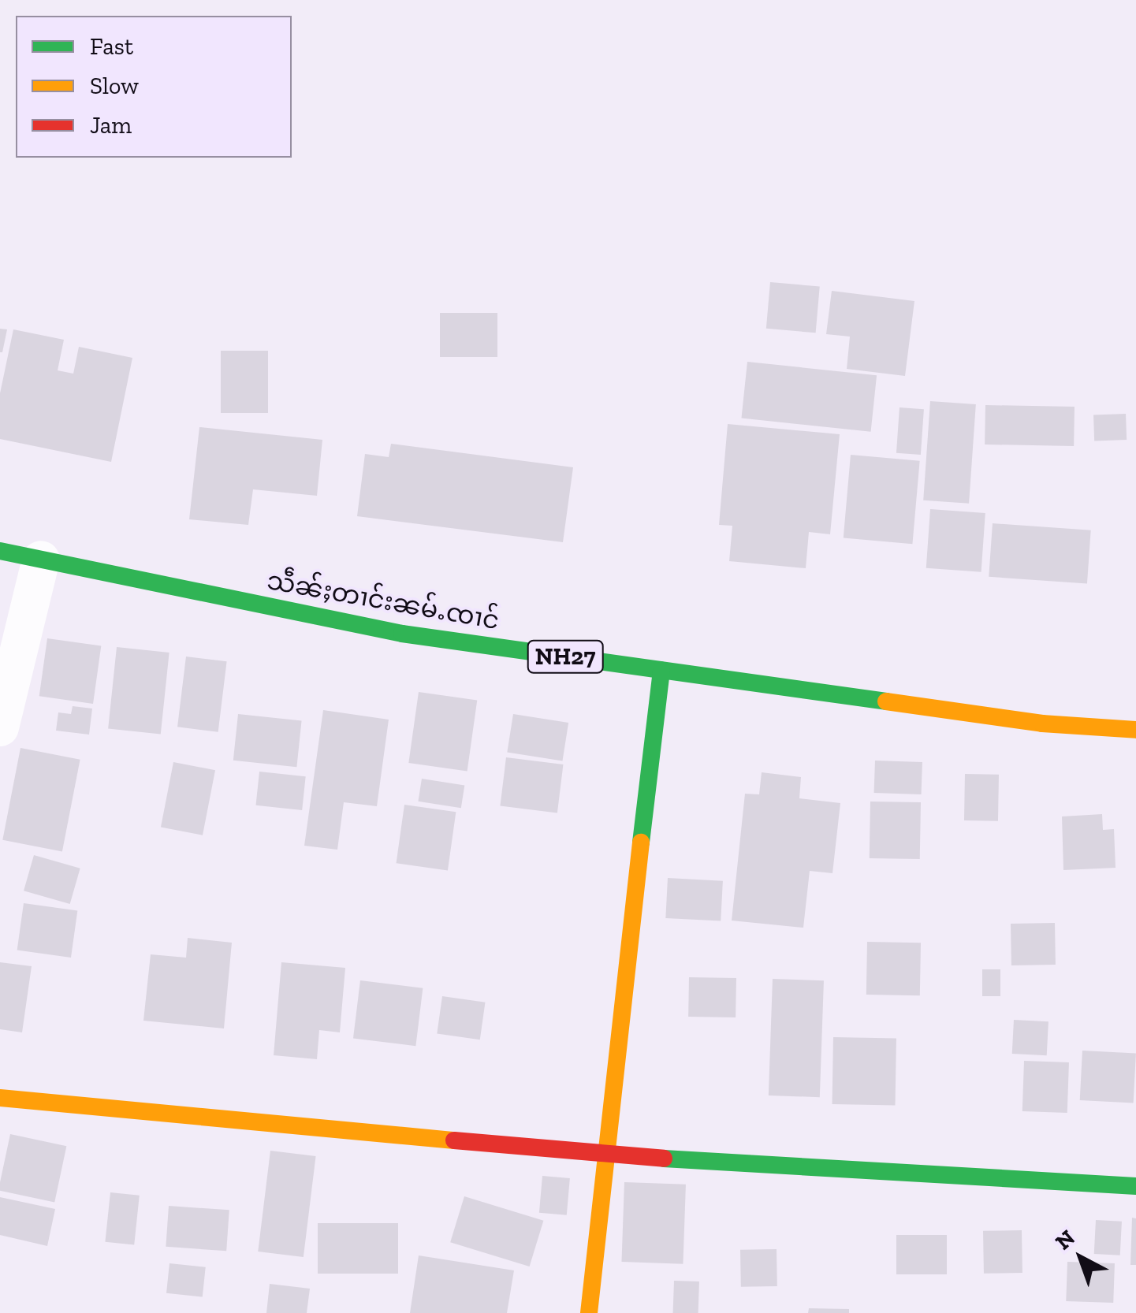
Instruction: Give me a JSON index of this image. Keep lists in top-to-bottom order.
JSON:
{
  "streets": {
    "main road": ["သဵၼ်ႈတၢင်းၼမ်ႉၸၢင်", "NH27"]
  },
  "legend": ["Fast", "Slow", "Jam"],
  "north": "top left"
}
